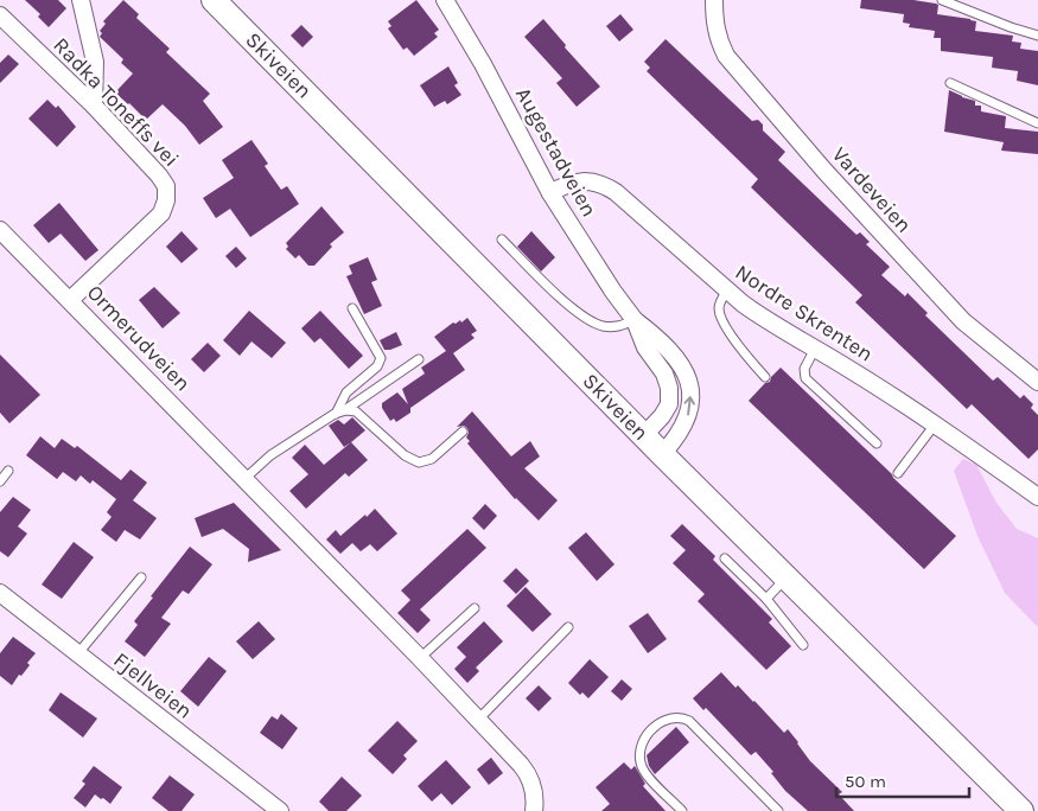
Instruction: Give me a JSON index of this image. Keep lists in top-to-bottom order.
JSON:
{
  "streets": {
    "main road": ["Skiveien"],
    "street": [
      "Radka Toneffs vei",
      "Augestadveien",
      "Vardeveien",
      "Nordre Skrenten",
      "Ormerudveien",
      "Fjellveien"
    ]
  },
  "crossings": [
    ["Skiveien", "Augestadveien"],
    ["Radka Toneffs vei", "Ormerudveien"],
    ["Augestadveien", "Nordre Skrenten"]
  ],
  "scale_bar": "50 m"
}
